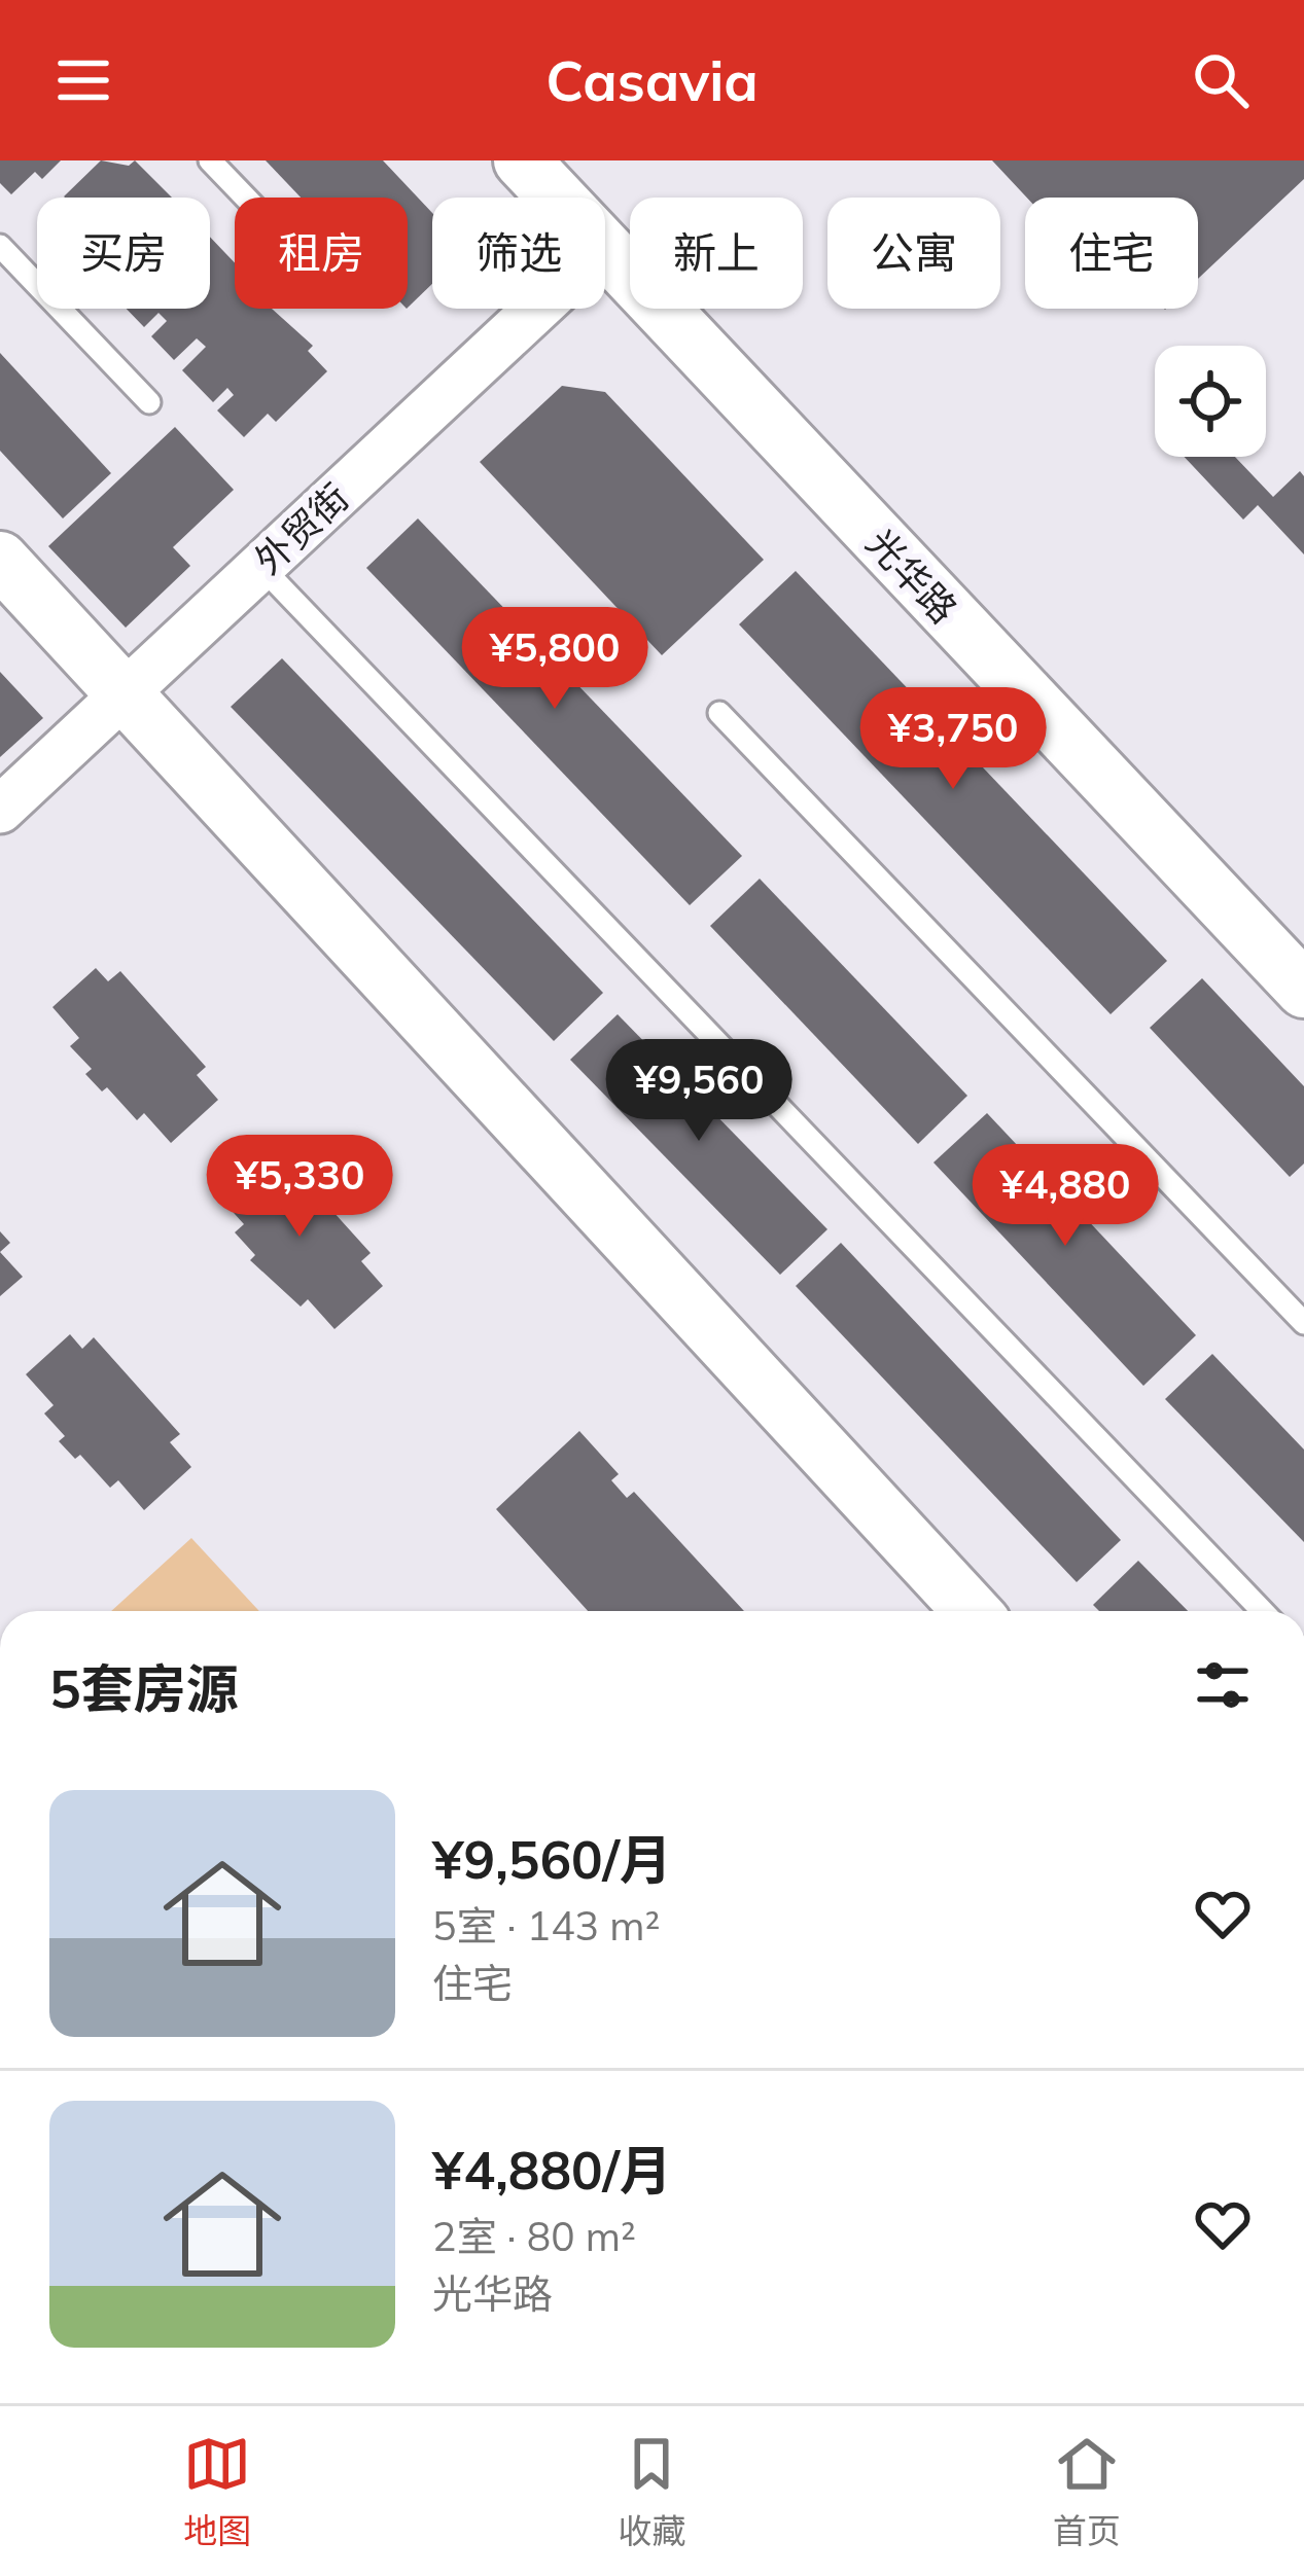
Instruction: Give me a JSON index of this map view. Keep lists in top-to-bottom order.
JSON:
{
  "streets": {
    "street": ["外贸街", "光华路"]
  },
  "page": {
    "header": "Casavia",
    "chip": [
      "买房",
      "租房",
      "筛选",
      "新上",
      "公寓",
      "住宅"
    ],
    "price": [
      "¥5,800",
      "¥3,750",
      "¥9,560",
      "¥5,330",
      "¥4,880"
    ],
    "heading": "5套房源",
    "list": [
      {
        "name": "¥9,560/月",
        "note": "5室 · 143 m² · 住宅"
      },
      {
        "name": "¥4,880/月",
        "note": "2室 · 80 m² · 光华路"
      }
    ],
    "tabs": ["地图", "收藏", "首页"]
  }
}
